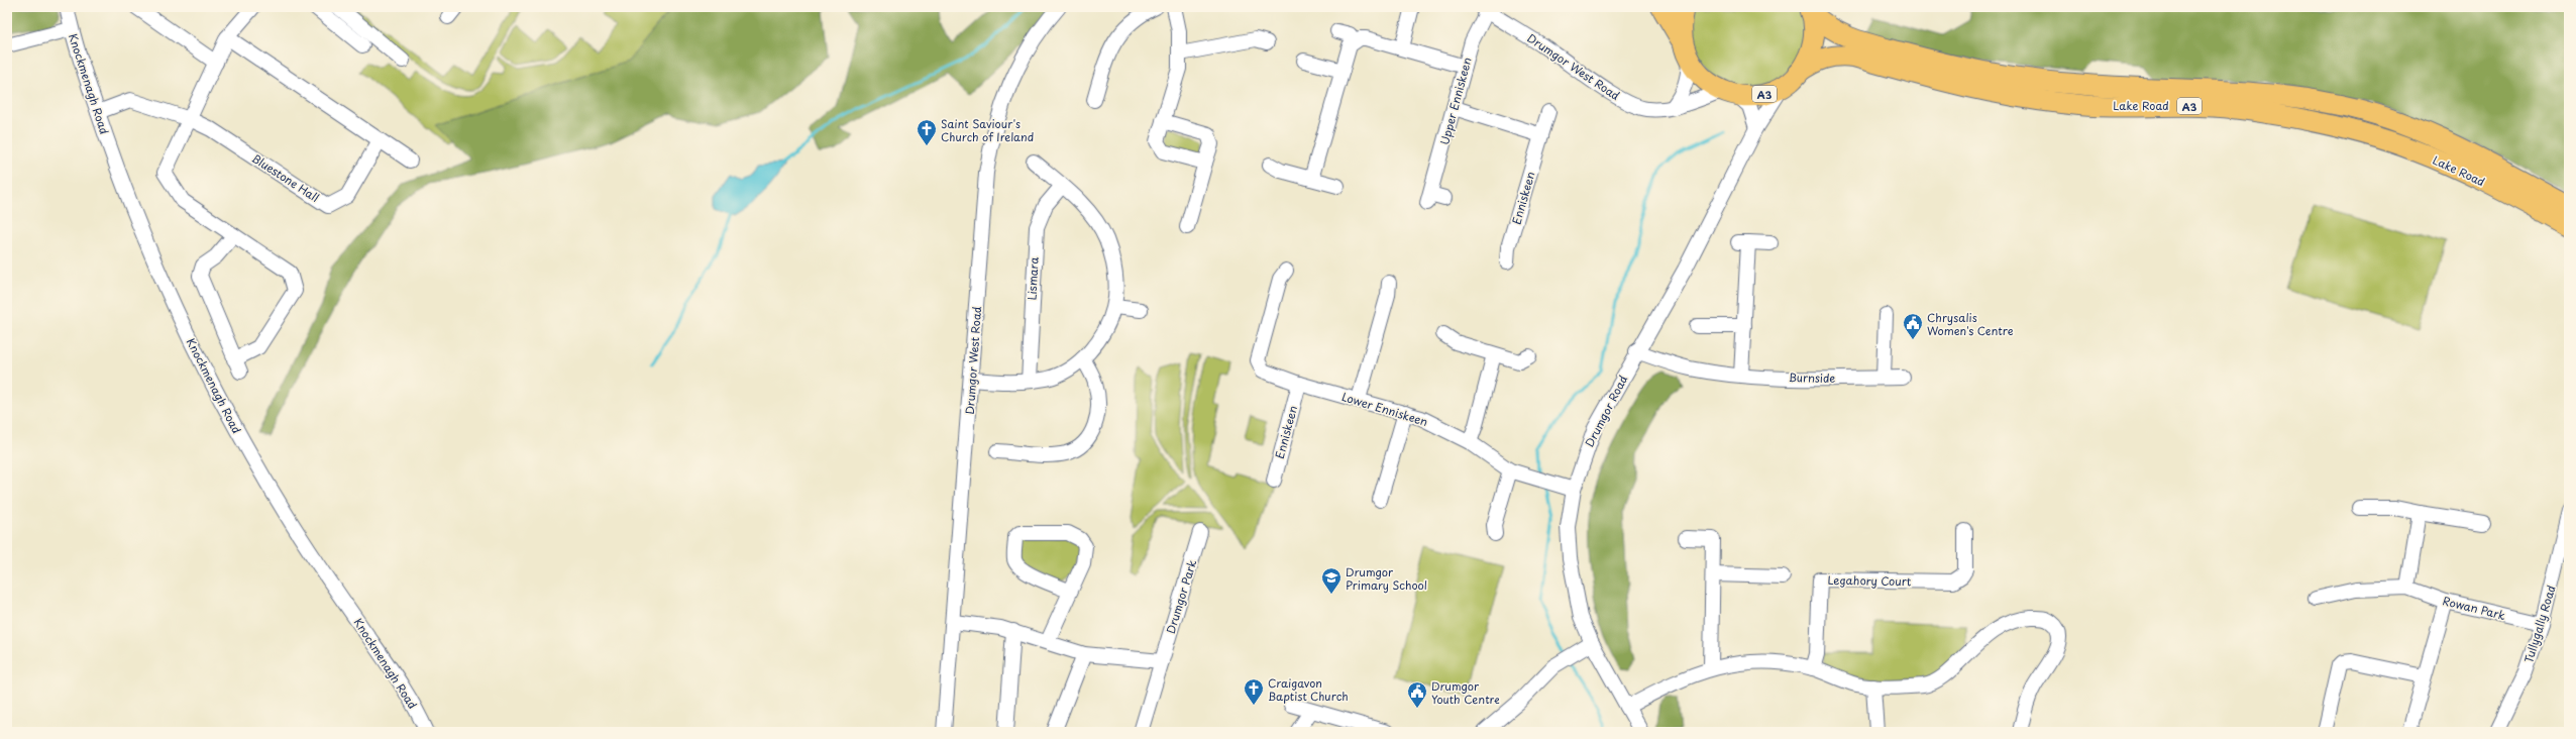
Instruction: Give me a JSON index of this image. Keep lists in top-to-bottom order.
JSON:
{
  "streets": {
    "highway": ["A3", "Lake Road"],
    "street": [
      "Drumgor West Road",
      "Knockmenagh Road",
      "Upper Enniskeen",
      "Bluestone Hall",
      "Enniskeen",
      "Lismara",
      "Burnside",
      "Lower Enniskeen",
      "Drumgor Road",
      "Legahory Court",
      "Drumgor Park",
      "Rowan Park",
      "Tullygally Road"
    ]
  },
  "crossings": [
    ["Drumgor West Road", "A3"],
    ["Drumgor West Road", "Upper Enniskeen"],
    ["Knockmenagh Road", "Bluestone Hall"],
    ["A3", "Lake Road"],
    ["A3", "Drumgor Road"],
    ["Lake Road", "Drumgor Road"],
    ["Enniskeen", "Lower Enniskeen"],
    ["Burnside", "Drumgor Road"],
    ["Lower Enniskeen", "Drumgor Road"],
    ["Rowan Park", "Tullygally Road"]
  ],
  "places": {
    "church": ["Saint Saviour's Church of Ireland", "Craigavon Baptist Church"],
    "public building": ["Chrysalis Women's Centre", "Drumgor Youth Centre"],
    "school or university": ["Drumgor Primary School"]
  }
}
